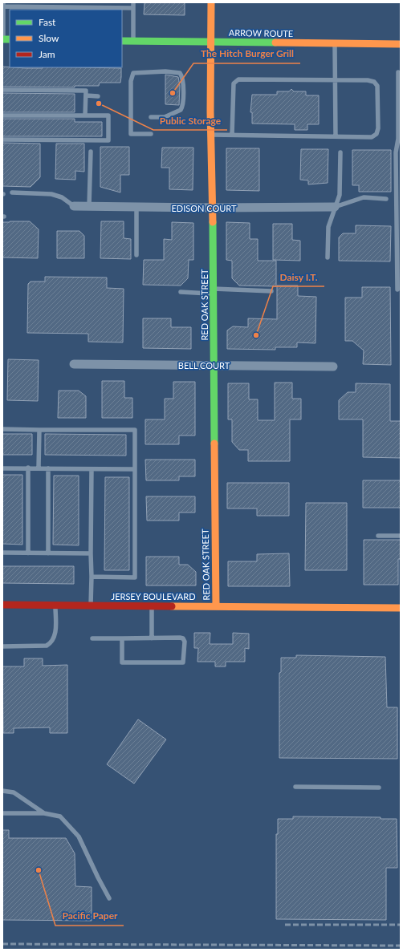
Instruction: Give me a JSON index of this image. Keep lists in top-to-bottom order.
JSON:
{
  "streets": {
    "street": [
      "ARROW ROUTE",
      "EDISON COURT",
      "RED OAK STREET",
      "BELL COURT",
      "JERSEY BOULEVARD"
    ]
  },
  "crossings": [
    ["ARROW ROUTE", "RED OAK STREET"],
    ["EDISON COURT", "RED OAK STREET"],
    ["RED OAK STREET", "BELL COURT"],
    ["RED OAK STREET", "JERSEY BOULEVARD"]
  ],
  "places": [
    "The Hitch Burger Grill",
    "Public Storage",
    "Daisy I.T.",
    "Pacific Paper"
  ],
  "legend": ["Fast", "Slow", "Jam"]
}
